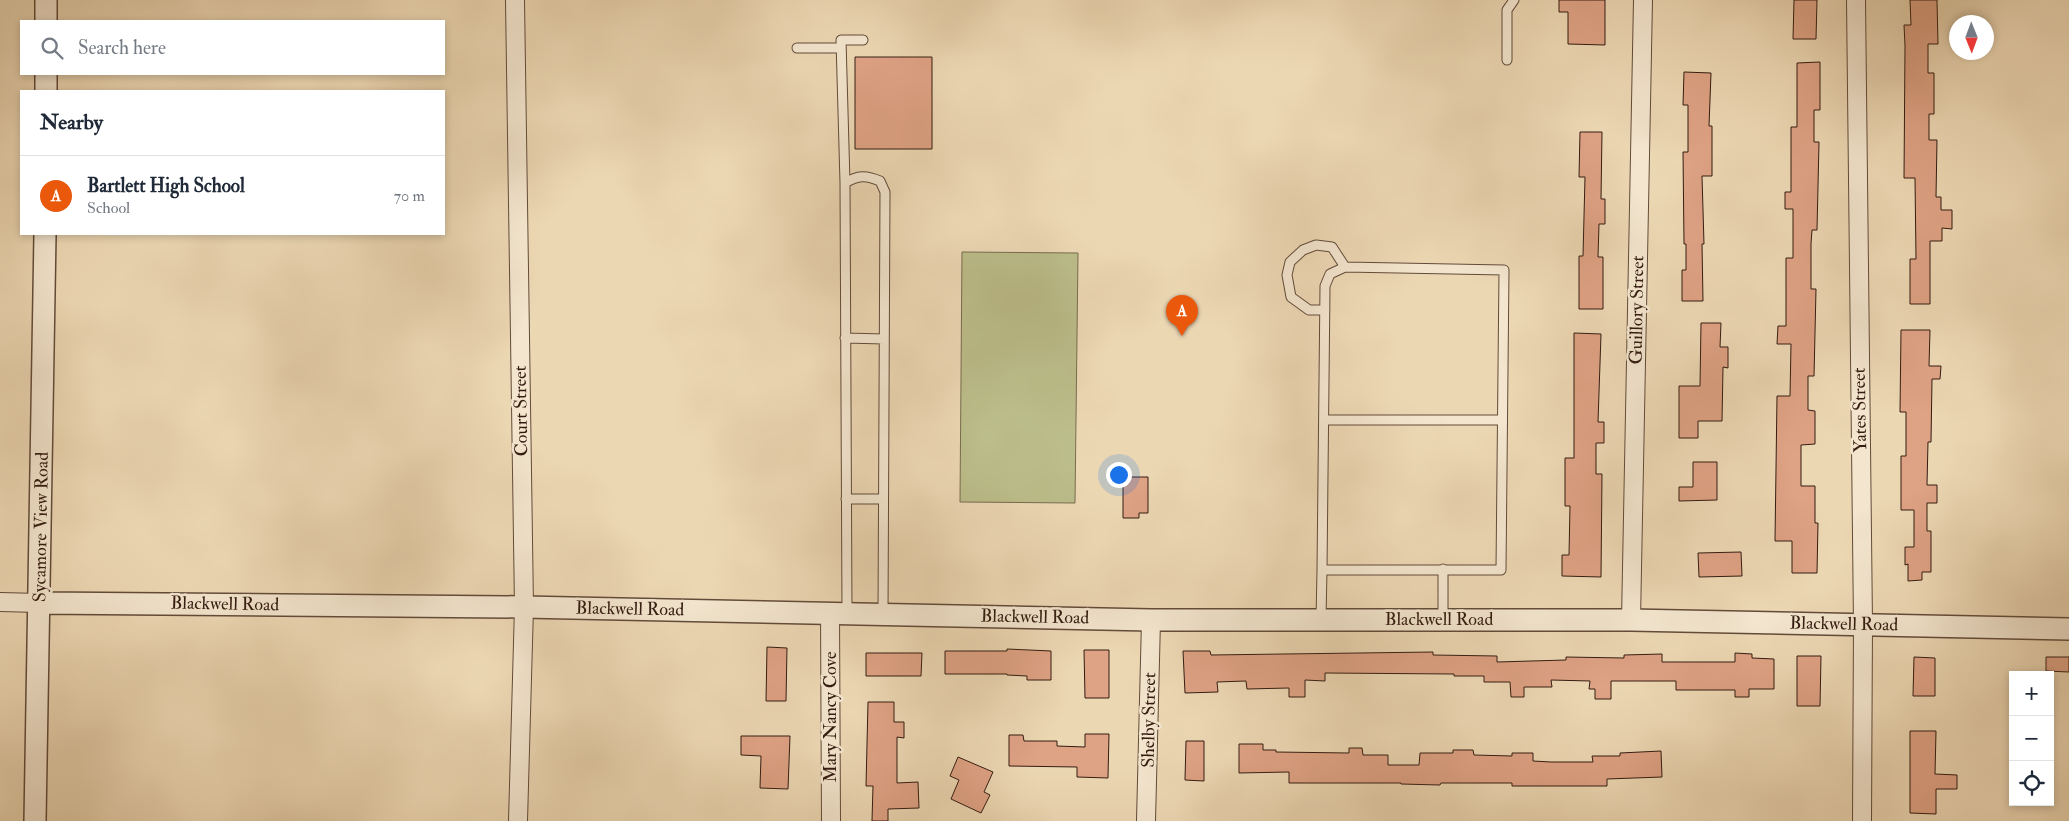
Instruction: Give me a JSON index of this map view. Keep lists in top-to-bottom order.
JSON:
{
  "streets": {
    "street": [
      "Guillory Street",
      "Yates Street",
      "Court Street",
      "Sycamore View Road",
      "Blackwell Road",
      "Mary Nancy Cove",
      "Shelby Street"
    ]
  },
  "crossings": [
    ["Guillory Street", "Blackwell Road"],
    ["Yates Street", "Blackwell Road"],
    ["Court Street", "Blackwell Road"],
    ["Sycamore View Road", "Blackwell Road"],
    ["Blackwell Road", "Mary Nancy Cove"],
    ["Blackwell Road", "Shelby Street"]
  ],
  "north": "bottom",
  "page": {
    "search": "Search here",
    "heading": "Nearby",
    "list": [
      {
        "mark": "A",
        "name": "Bartlett High School",
        "note": "School",
        "value": "70 m"
      }
    ],
    "pins": "A",
    "map_buttons": ["+", "−"]
  }
}
